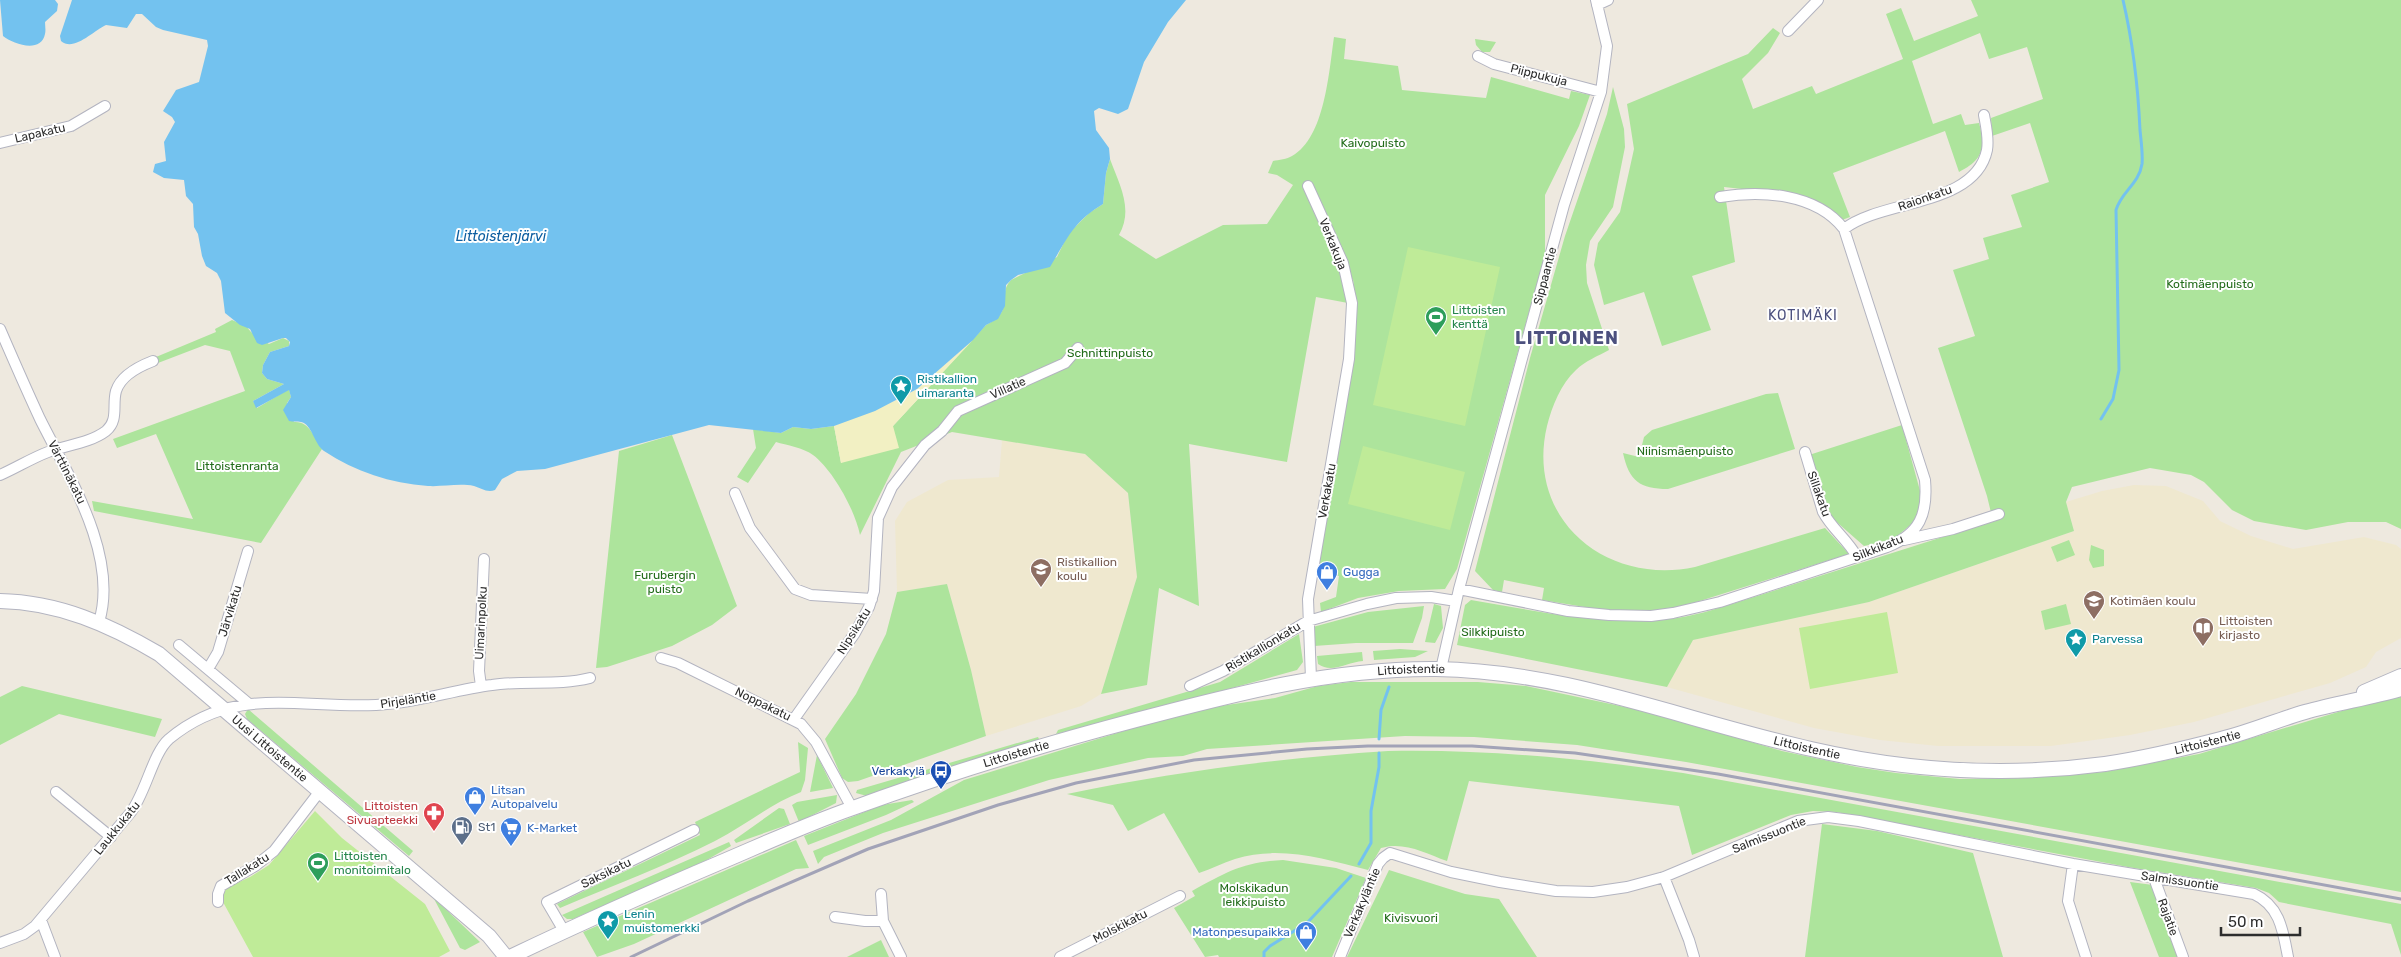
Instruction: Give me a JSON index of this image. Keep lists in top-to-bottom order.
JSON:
{
  "streets": {
    "street": [
      "Piippukuja",
      "Lapakatu",
      "Raionkatu",
      "Verkakuja",
      "Sippaantie",
      "Villatie",
      "Värttinäkatu",
      "Verkakatu",
      "Sillakatu",
      "Silkkikatu",
      "Järvikatu",
      "Uimarinpolku",
      "Nipsikatu",
      "Ristikallionkatu",
      "Littoistentie",
      "Pirjeläntie",
      "Noppakatu",
      "Uusi Littoistentie",
      "Laukkukatu",
      "Salmissuontie",
      "Tallakatu",
      "Saksikatu",
      "Verkakyläntie",
      "Rajatie",
      "Molskikatu"
    ]
  },
  "crossings": [
    ["Piippukuja", "Sippaantie"],
    ["Raionkatu", "Silkkikatu"],
    ["Verkakuja", "Verkakatu"],
    ["Sippaantie", "Silkkikatu"],
    ["Sippaantie", "Ristikallionkatu"],
    ["Sippaantie", "Littoistentie"],
    ["Villatie", "Nipsikatu"],
    ["Värttinäkatu", "Uusi Littoistentie"],
    ["Verkakatu", "Ristikallionkatu"],
    ["Verkakatu", "Littoistentie"],
    ["Sillakatu", "Silkkikatu"],
    ["Uimarinpolku", "Pirjeläntie"],
    ["Nipsikatu", "Noppakatu"],
    ["Littoistentie", "Noppakatu"],
    ["Littoistentie", "Uusi Littoistentie"],
    ["Littoistentie", "Saksikatu"],
    ["Pirjeläntie", "Uusi Littoistentie"],
    ["Pirjeläntie", "Laukkukatu"],
    ["Uusi Littoistentie", "Laukkukatu"],
    ["Uusi Littoistentie", "Tallakatu"],
    ["Salmissuontie", "Verkakyläntie"],
    ["Salmissuontie", "Rajatie"]
  ],
  "districts": ["KOTIMÄKI", "LITTOINEN"],
  "water": ["Littoistenjärvi"],
  "parks": [
    "Kaivopuisto",
    "Kotimäenpuisto",
    "Schnittinpuisto",
    "Niinismäenpuisto",
    "Littoistenranta",
    "Furubergin puisto",
    "Silkkipuisto",
    "Molskikadun leikkipuisto",
    "Kivisvuori"
  ],
  "places": {
    "sports": ["Littoisten kenttä", "Littoisten monitoimitalo"],
    "place": ["Ristikallion uimaranta", "Parvessa", "Lenin muistomerkki"],
    "school or university": ["Ristikallion koulu", "Kotimäen koulu"],
    "shop": ["Gugga", "Litsan Autopalvelu", "Matonpesupaikka"],
    "library": ["Littoisten kirjasto"],
    "bus stop": ["Verkakylä"],
    "pharmacy": ["Littoisten Sivuapteekki"],
    "fuel station": ["St1"],
    "supermarket": ["K-Market"]
  },
  "scale_bar": "50 m"
}
